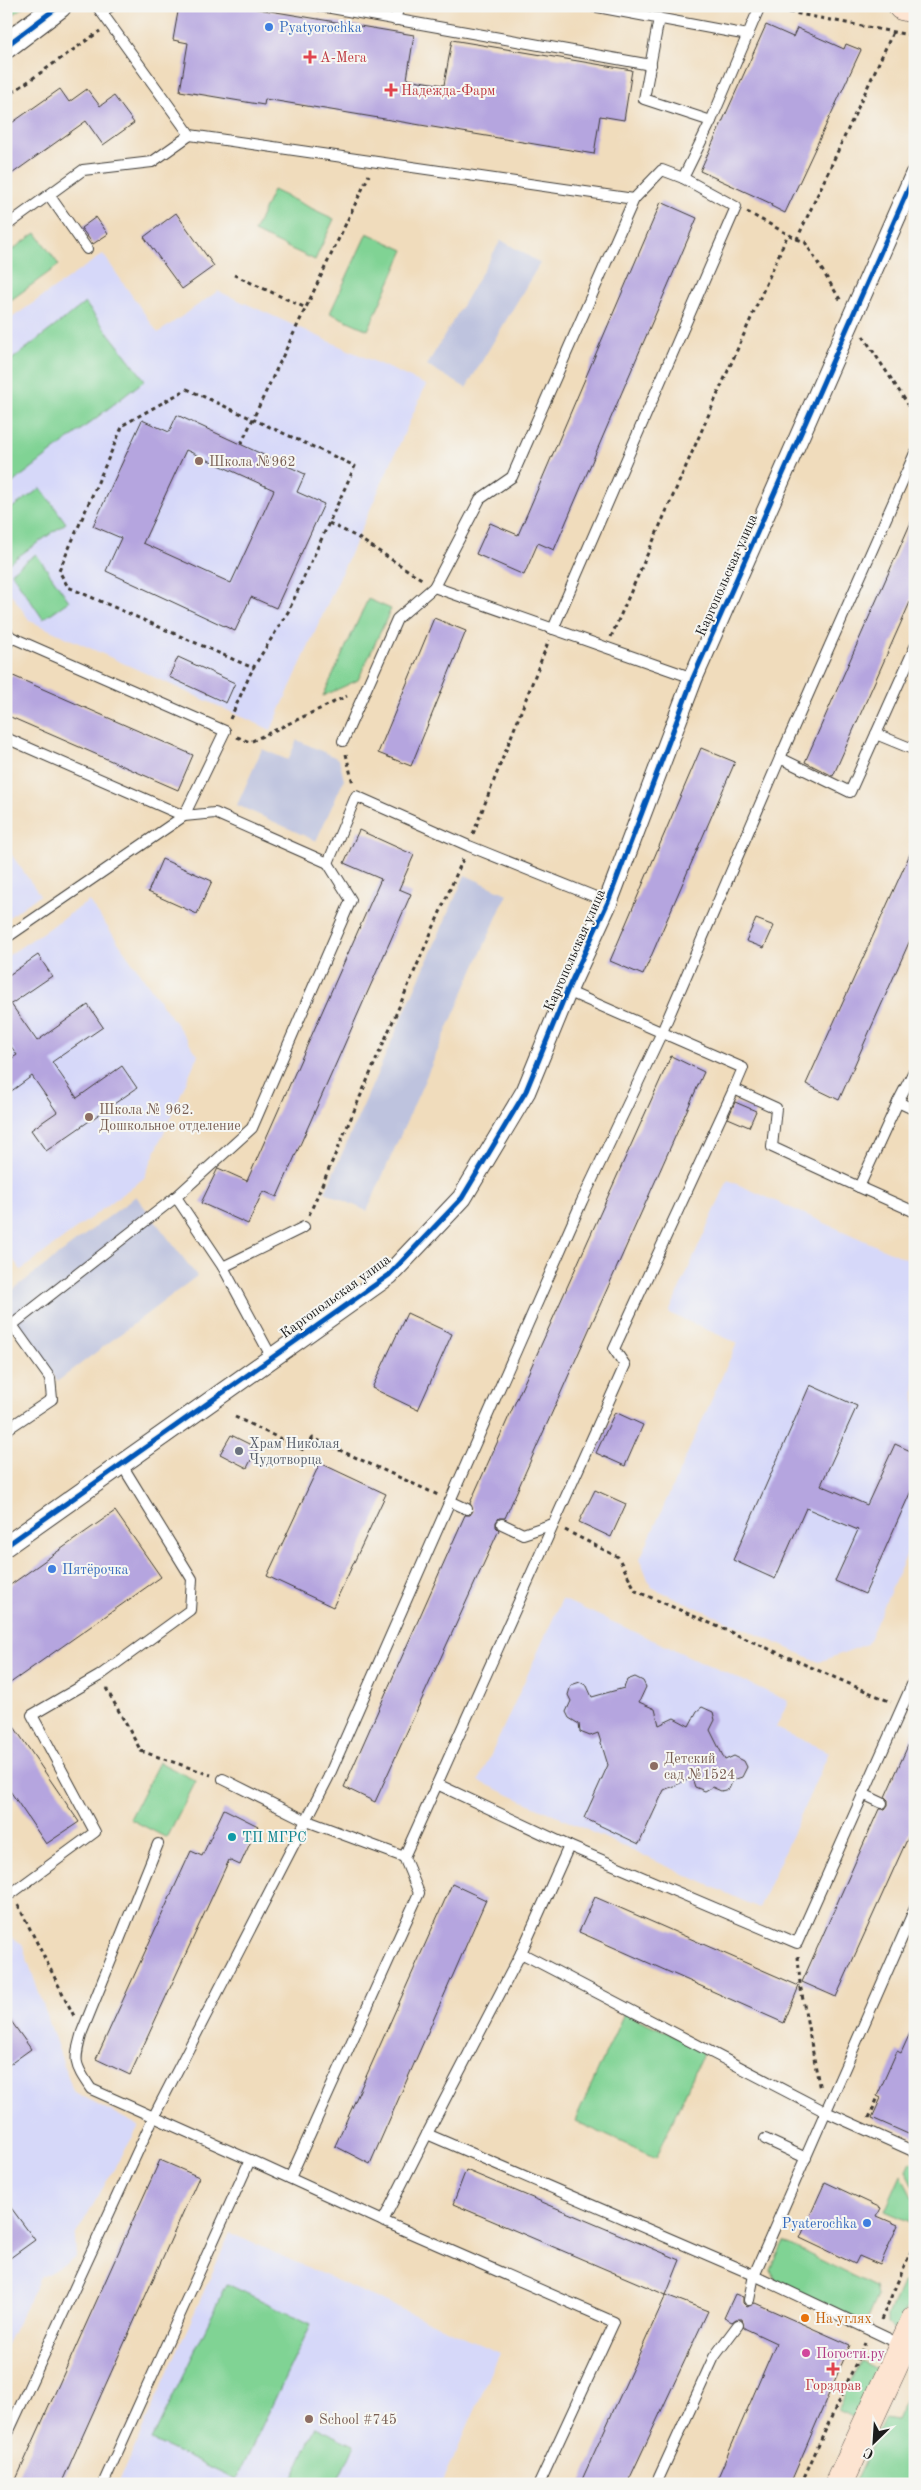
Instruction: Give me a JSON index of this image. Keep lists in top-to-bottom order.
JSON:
{
  "streets": {
    "street": ["Каргопольская улица"]
  },
  "places": {
    "other": [
      "Pyatyorochka",
      "Школа №962",
      "Школа № 962. Дошкольное отделение",
      "Храм Николая Чудотворца",
      "Пятёрочка",
      "Детский сад №1524",
      "ТП МГРС",
      "Pyaterochka",
      "На углях",
      "Погости.ру",
      "School #745"
    ],
    "health": ["А-Мега", "Надежда-Фарм", "Горздрав"]
  },
  "north": "bottom left"
}
